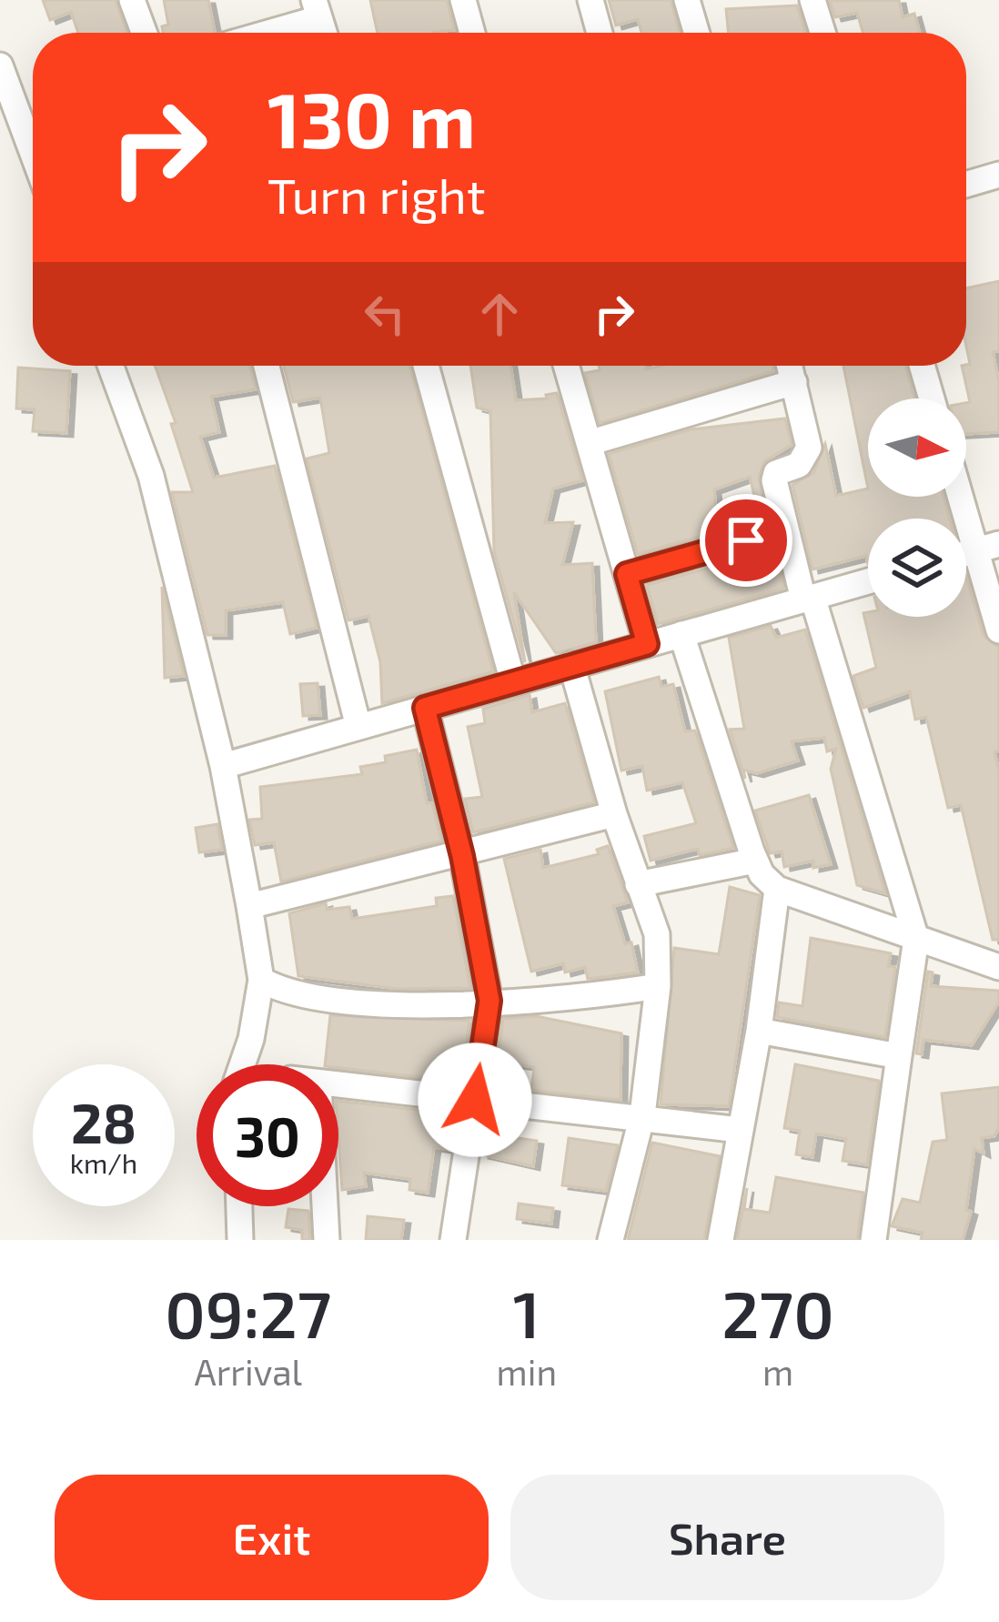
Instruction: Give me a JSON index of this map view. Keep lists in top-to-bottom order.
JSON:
{
  "north": "right",
  "page": {
    "turn": ["130 m", "Turn right"],
    "speed": "28 km/h",
    "limit": "30",
    "eta": [
      "09:27",
      "Arrival",
      "1",
      "min",
      "270",
      "m"
    ],
    "buttons": ["Exit", "Share"]
  }
}
